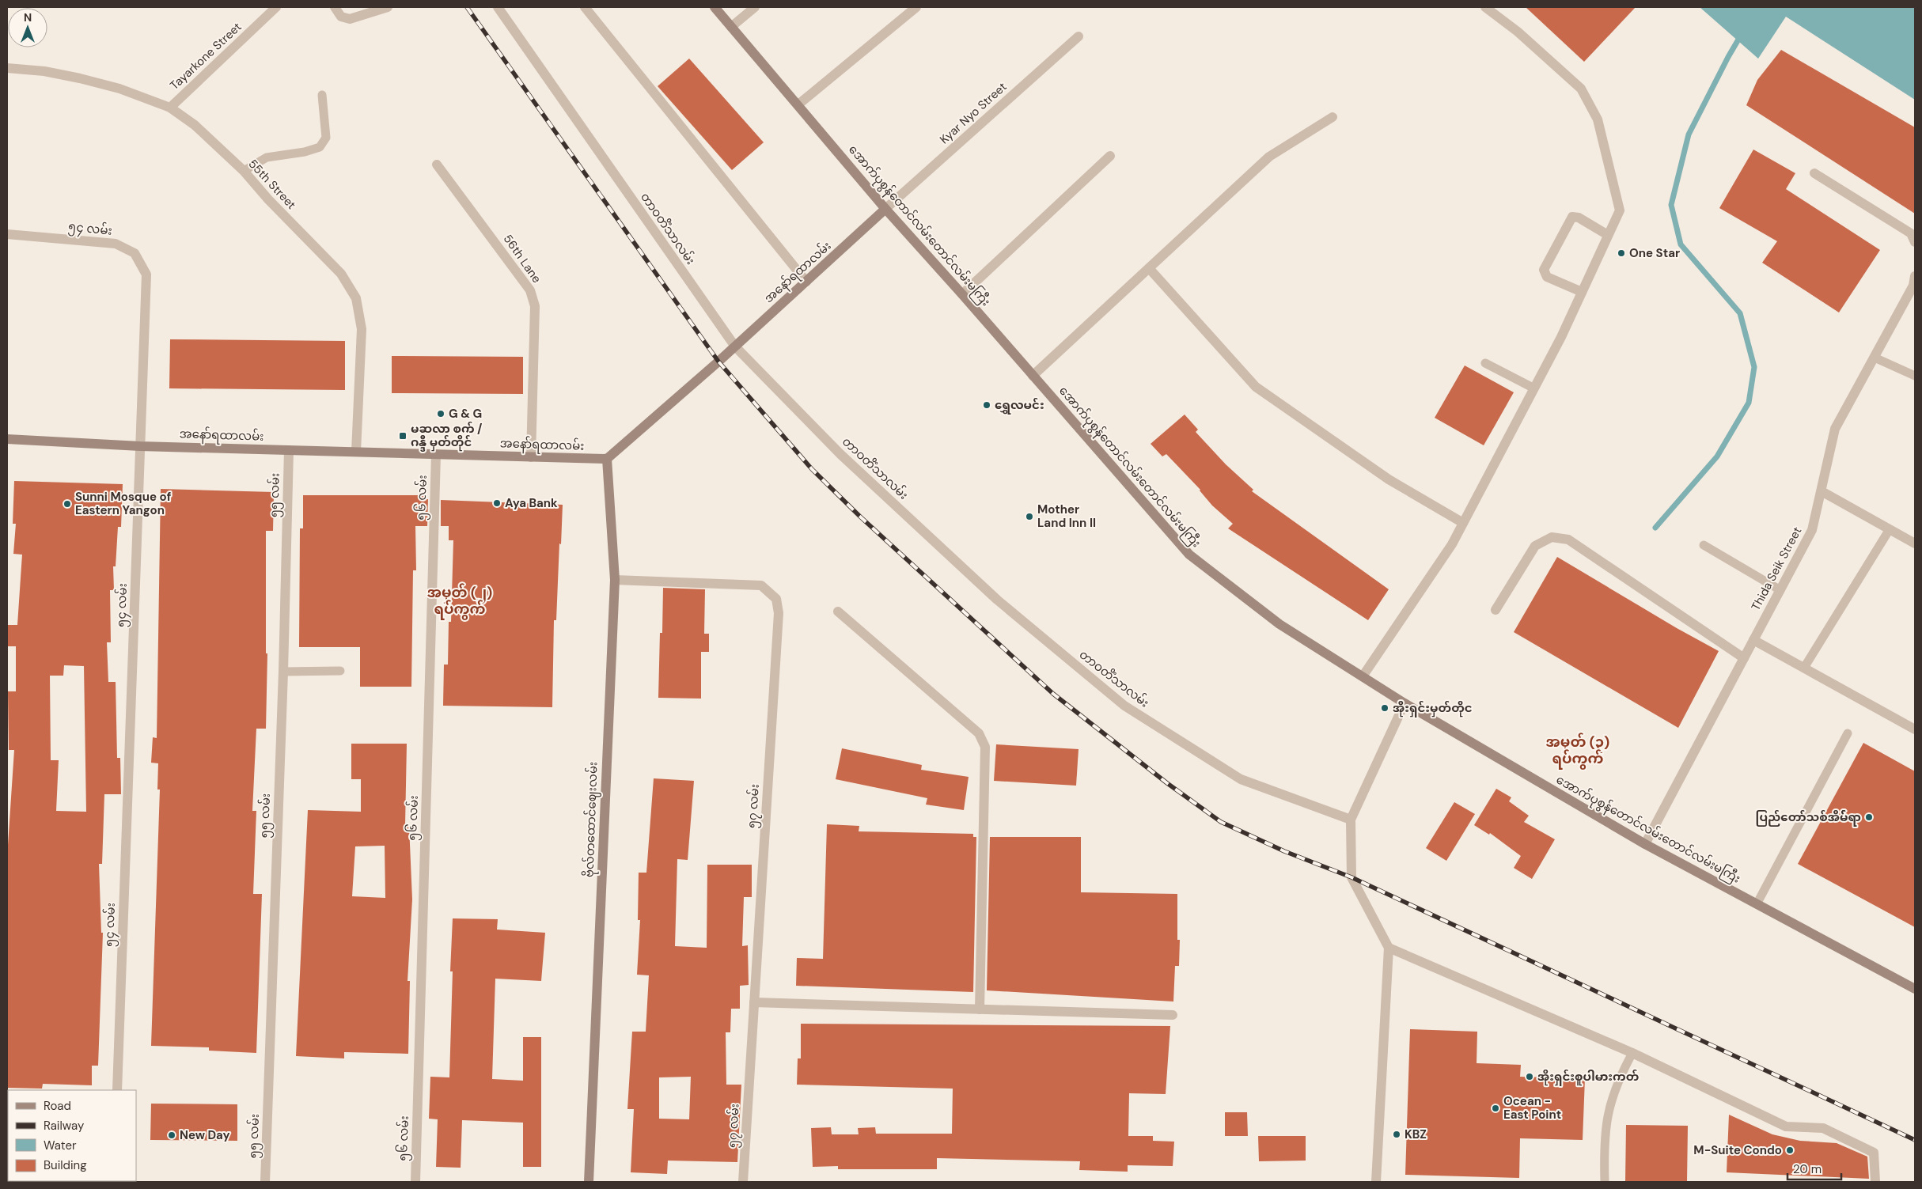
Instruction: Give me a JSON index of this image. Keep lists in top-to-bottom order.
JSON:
{
  "streets": {
    "main road": ["အောက်ပုစွန်တောင်လမ်းတောင်လမ်းမကြီး", "အနော်ရထာလမ်း", "ဗိုလ်တထောင်ဈေးလမ်း"],
    "street": [
      "Tayarkone Street",
      "Kyar Nyo Street",
      "55th Street",
      "၅၄ လမ်း",
      "တာဝတိံသာလမ်း",
      "56th Lane",
      "၅၅ လမ်း",
      "၅၆ လမ်း",
      "Thida Seik Street",
      "၅၇ လမ်း"
    ]
  },
  "crossings": [
    ["Tayarkone Street", "55th Street"],
    ["Kyar Nyo Street", "အောက်ပုစွန်တောင်လမ်းတောင်လမ်းမကြီး"],
    ["Kyar Nyo Street", "အနော်ရထာလမ်း"],
    ["55th Street", "အနော်ရထာလမ်း"],
    ["အောက်ပုစွန်တောင်လမ်းတောင်လမ်းမကြီး", "အနော်ရထာလမ်း"],
    ["အောက်ပုစွန်တောင်လမ်းတောင်လမ်းမကြီး", "Thida Seik Street"],
    ["၅၄ လမ်း", "အနော်ရထာလမ်း"],
    ["တာဝတိံသာလမ်း", "အနော်ရထာလမ်း"],
    ["56th Lane", "အနော်ရထာလမ်း"],
    ["အနော်ရထာလမ်း", "၅၅ လမ်း"],
    ["အနော်ရထာလမ်း", "၅၆ လမ်း"],
    ["အနော်ရထာလမ်း", "ဗိုလ်တထောင်ဈေးလမ်း"],
    ["၅၇ လမ်း", "ဗိုလ်တထောင်ဈေးလမ်း"]
  ],
  "districts": ["အမှတ် (၂) ရပ်ကွက်", "အမှတ် (၃) ရပ်ကွက်"],
  "places": {
    "other": [
      "One Star",
      "ရွှေလမင်း",
      "G & G",
      "Aya Bank",
      "Sunni Mosque of Eastern Yangon",
      "Mother Land Inn II",
      "အိုးရှင်းမှတ်တိုင",
      "ပြည်တော်သစ်အိမ််ရာ",
      "အိုးရှင်းစူပါမားကတ်",
      "Ocean - East Point",
      "KBZ",
      "New Day",
      "M-Suite Condo"
    ],
    "transit": ["မဆလာ စက် / ဂန္ဒီ မှတ်တိုင်"]
  },
  "legend": [
    "Road",
    "Railway",
    "Water",
    "Building"
  ],
  "scale_bar": "20 m",
  "north": "top"
}
